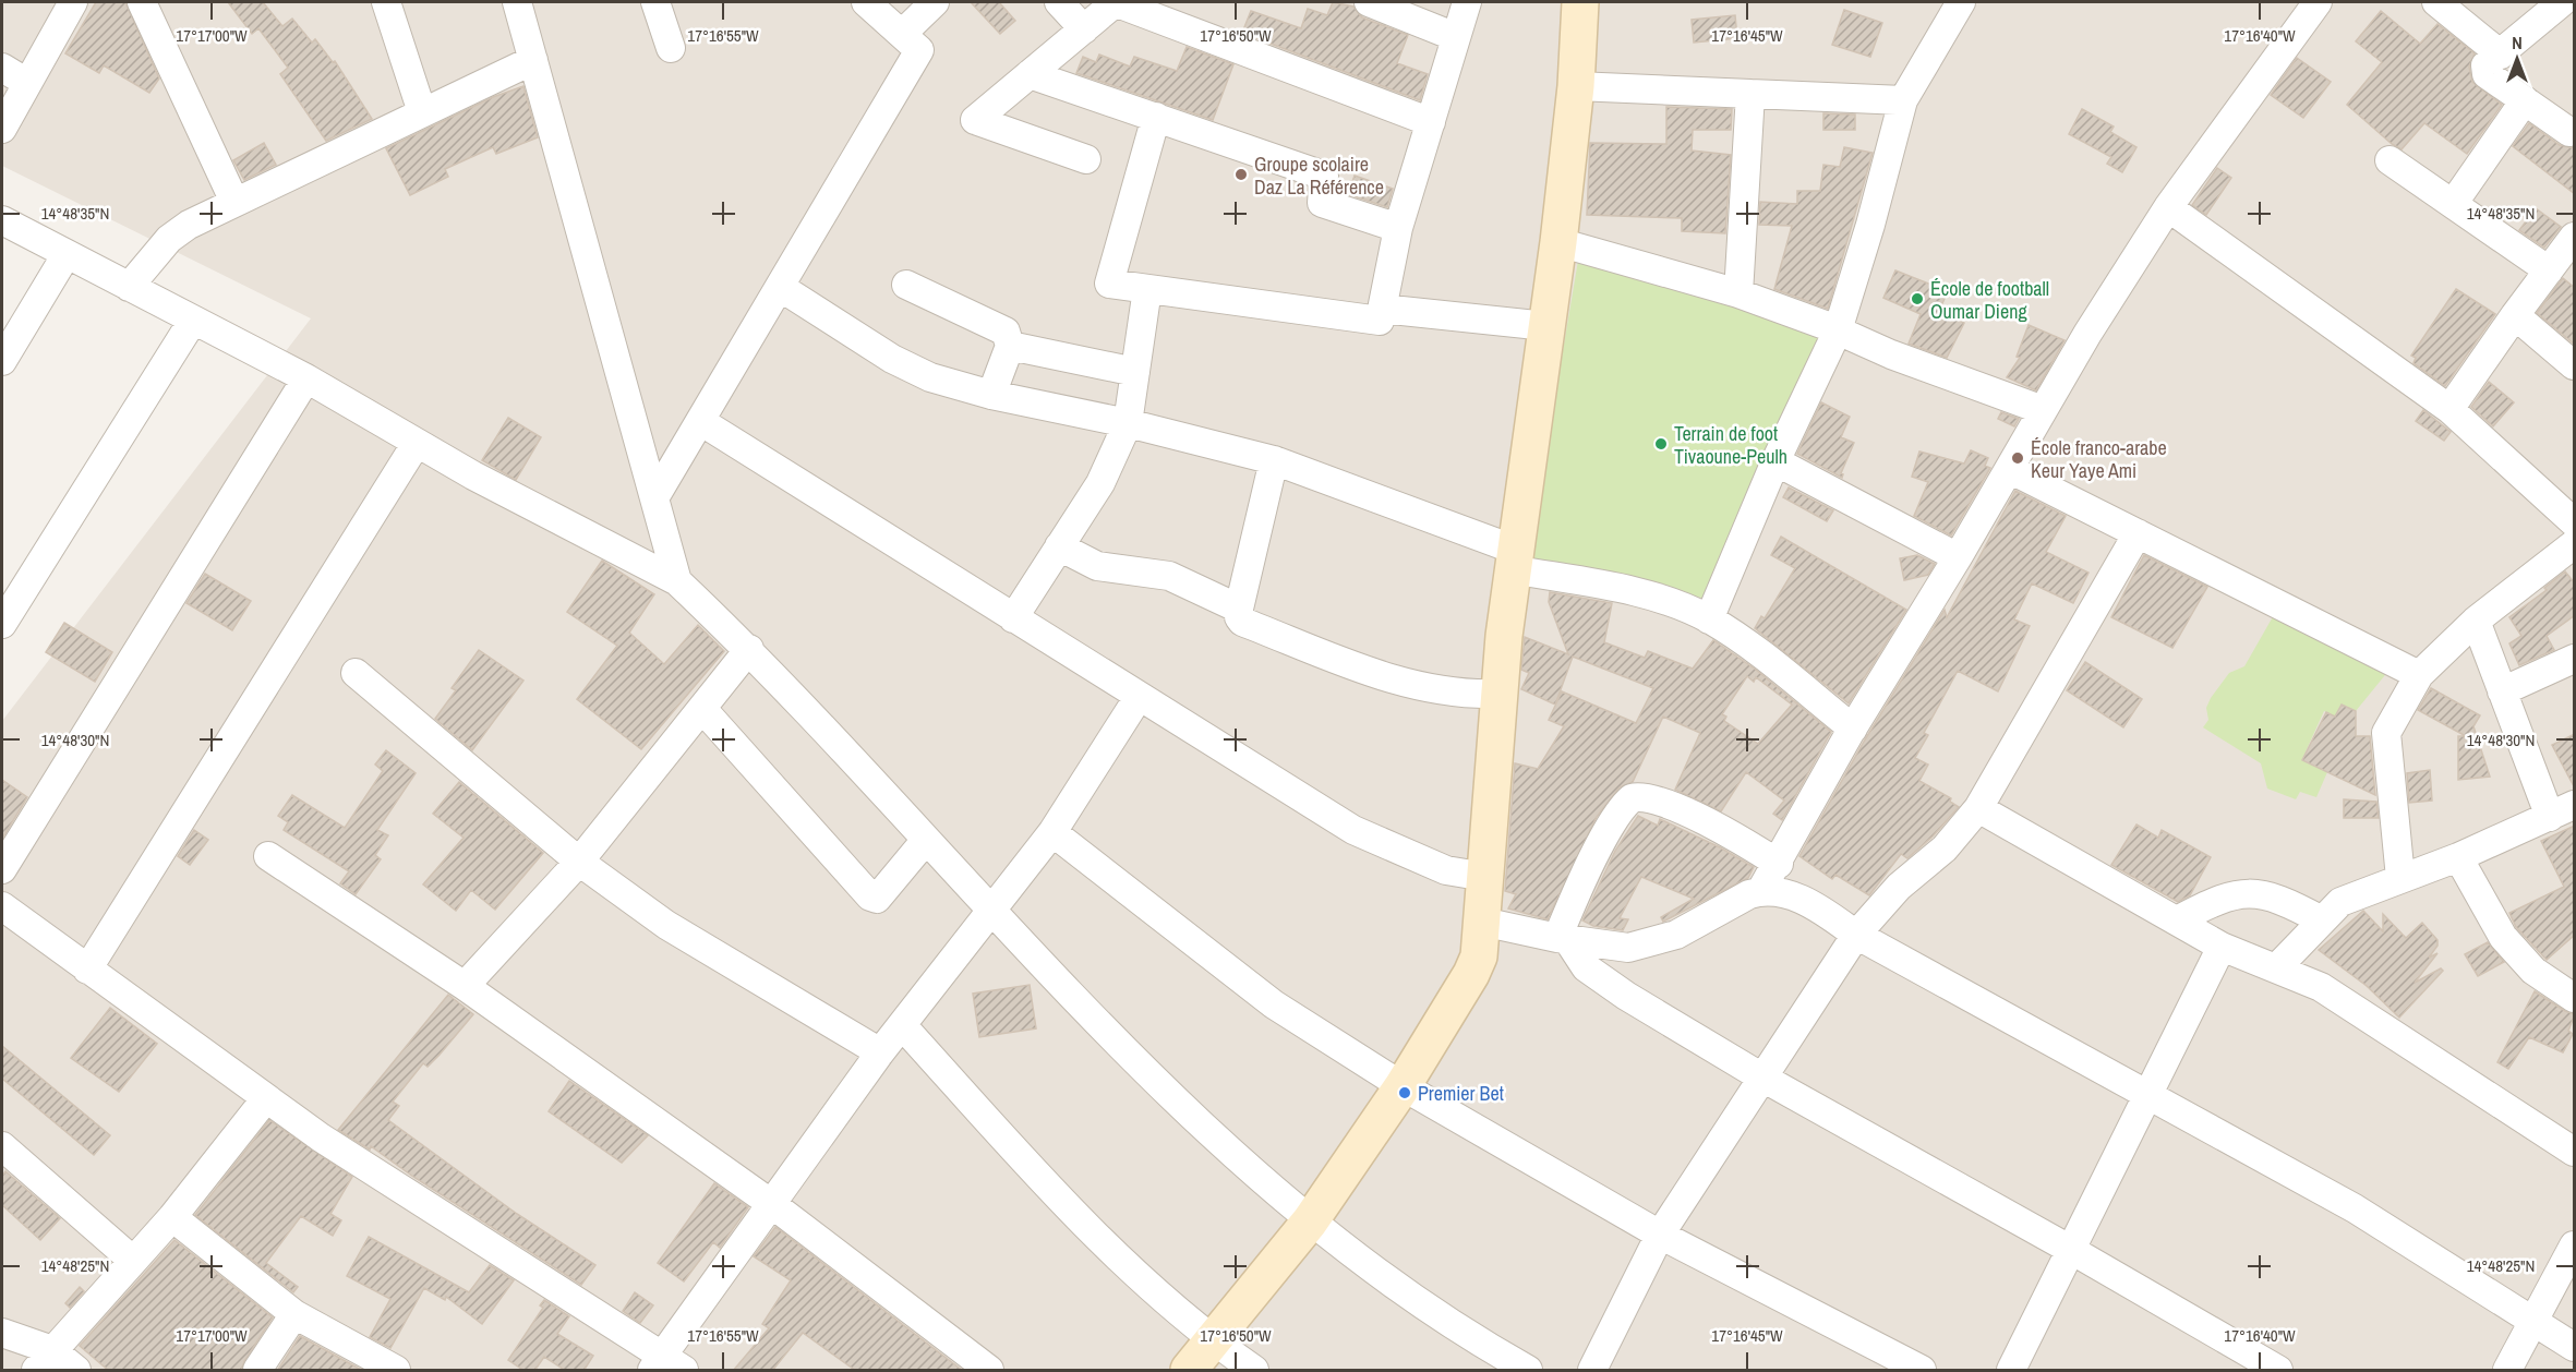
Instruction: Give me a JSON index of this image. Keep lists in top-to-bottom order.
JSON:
{
  "places": [
    "Groupe scolaire Daz La Référence",
    "École de football Oumar Dieng",
    "Terrain de foot Tivaoune-Peulh",
    "École franco-arabe Keur Yaye Ami",
    "Premier Bet"
  ],
  "north": "top",
  "coordinates": [
    "17°17'00\"W",
    "17°16'55\"W",
    "17°16'50\"W",
    "17°16'45\"W",
    "17°16'40\"W",
    "14°48'35\"N",
    "14°48'30\"N",
    "14°48'25\"N"
  ]
}
